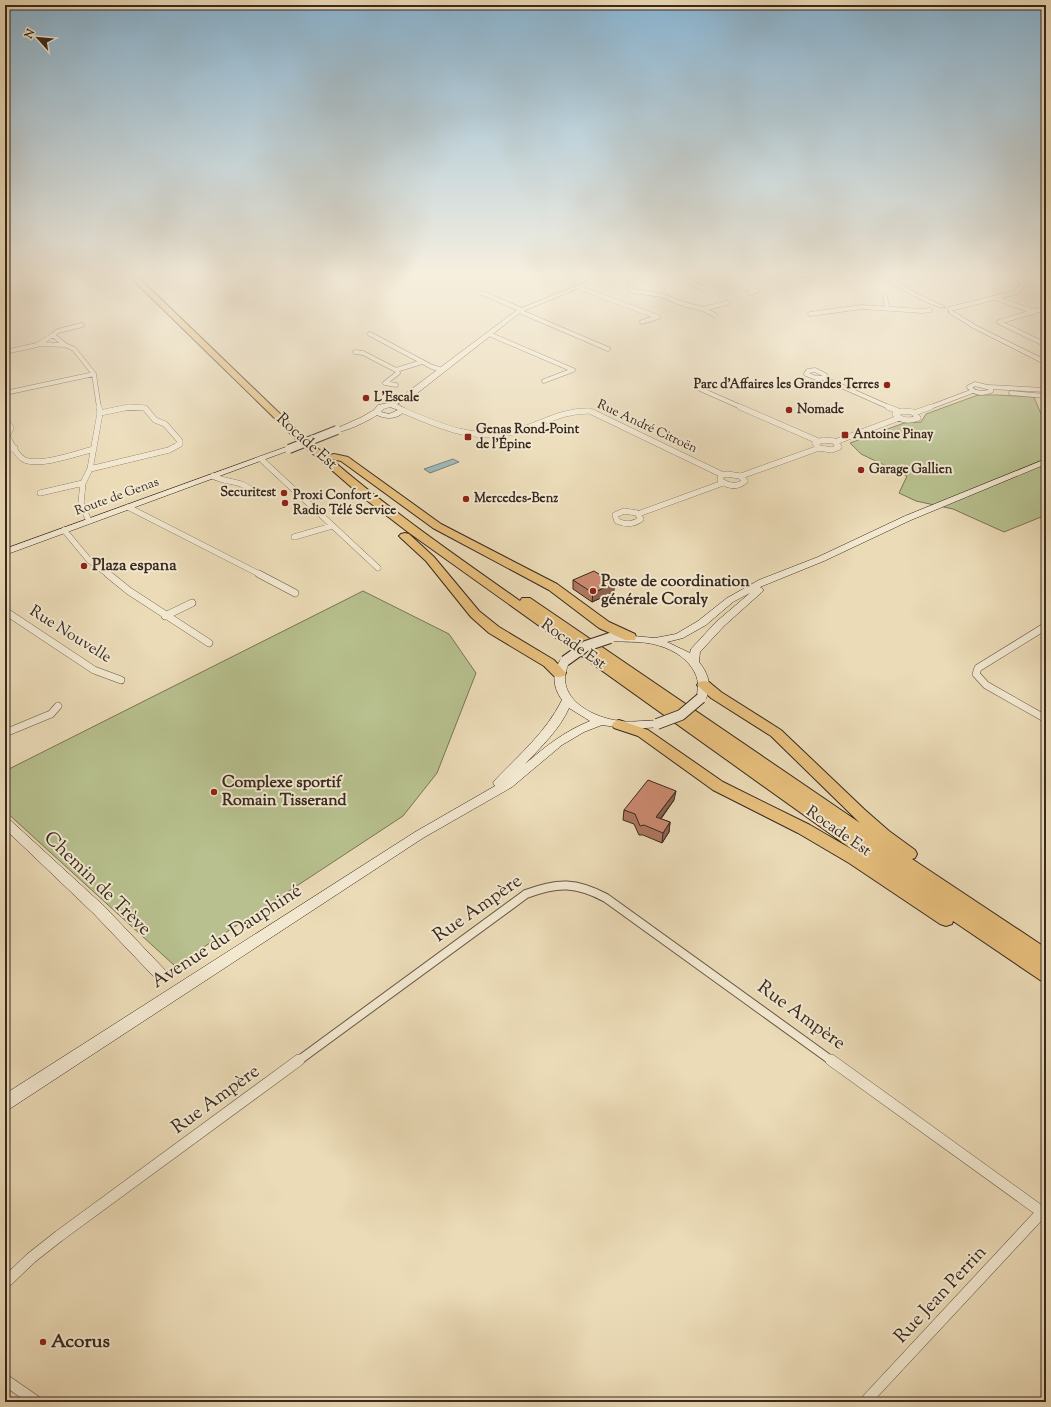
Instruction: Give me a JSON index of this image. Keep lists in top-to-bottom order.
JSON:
{
  "streets": {
    "highway": ["Rocade Est"],
    "main road": ["Route de Genas", "Chemin de Trève", "Avenue du Dauphiné"],
    "street": [
      "Rue André Citroën",
      "Rue Nouvelle",
      "Rue Ampère",
      "Rue Jean Perrin"
    ]
  },
  "crossings": [
    ["Rue Ampère", "Rue Jean Perrin"]
  ],
  "places": {
    "other": [
      "Parc d'Affaires les Grandes Terres",
      "L'Escale",
      "Nomade",
      "Garage Gallien",
      "Securitest",
      "Mercedes-Benz",
      "Proxi Confort - Radio Télé Service",
      "Plaza espana",
      "Poste de coordination générale Coraly",
      "Complexe sportif Romain Tisserand",
      "Acorus"
    ],
    "transit": ["Antoine Pinay", "Genas Rond-Point de l'Épine"]
  },
  "north": "top left"
}
